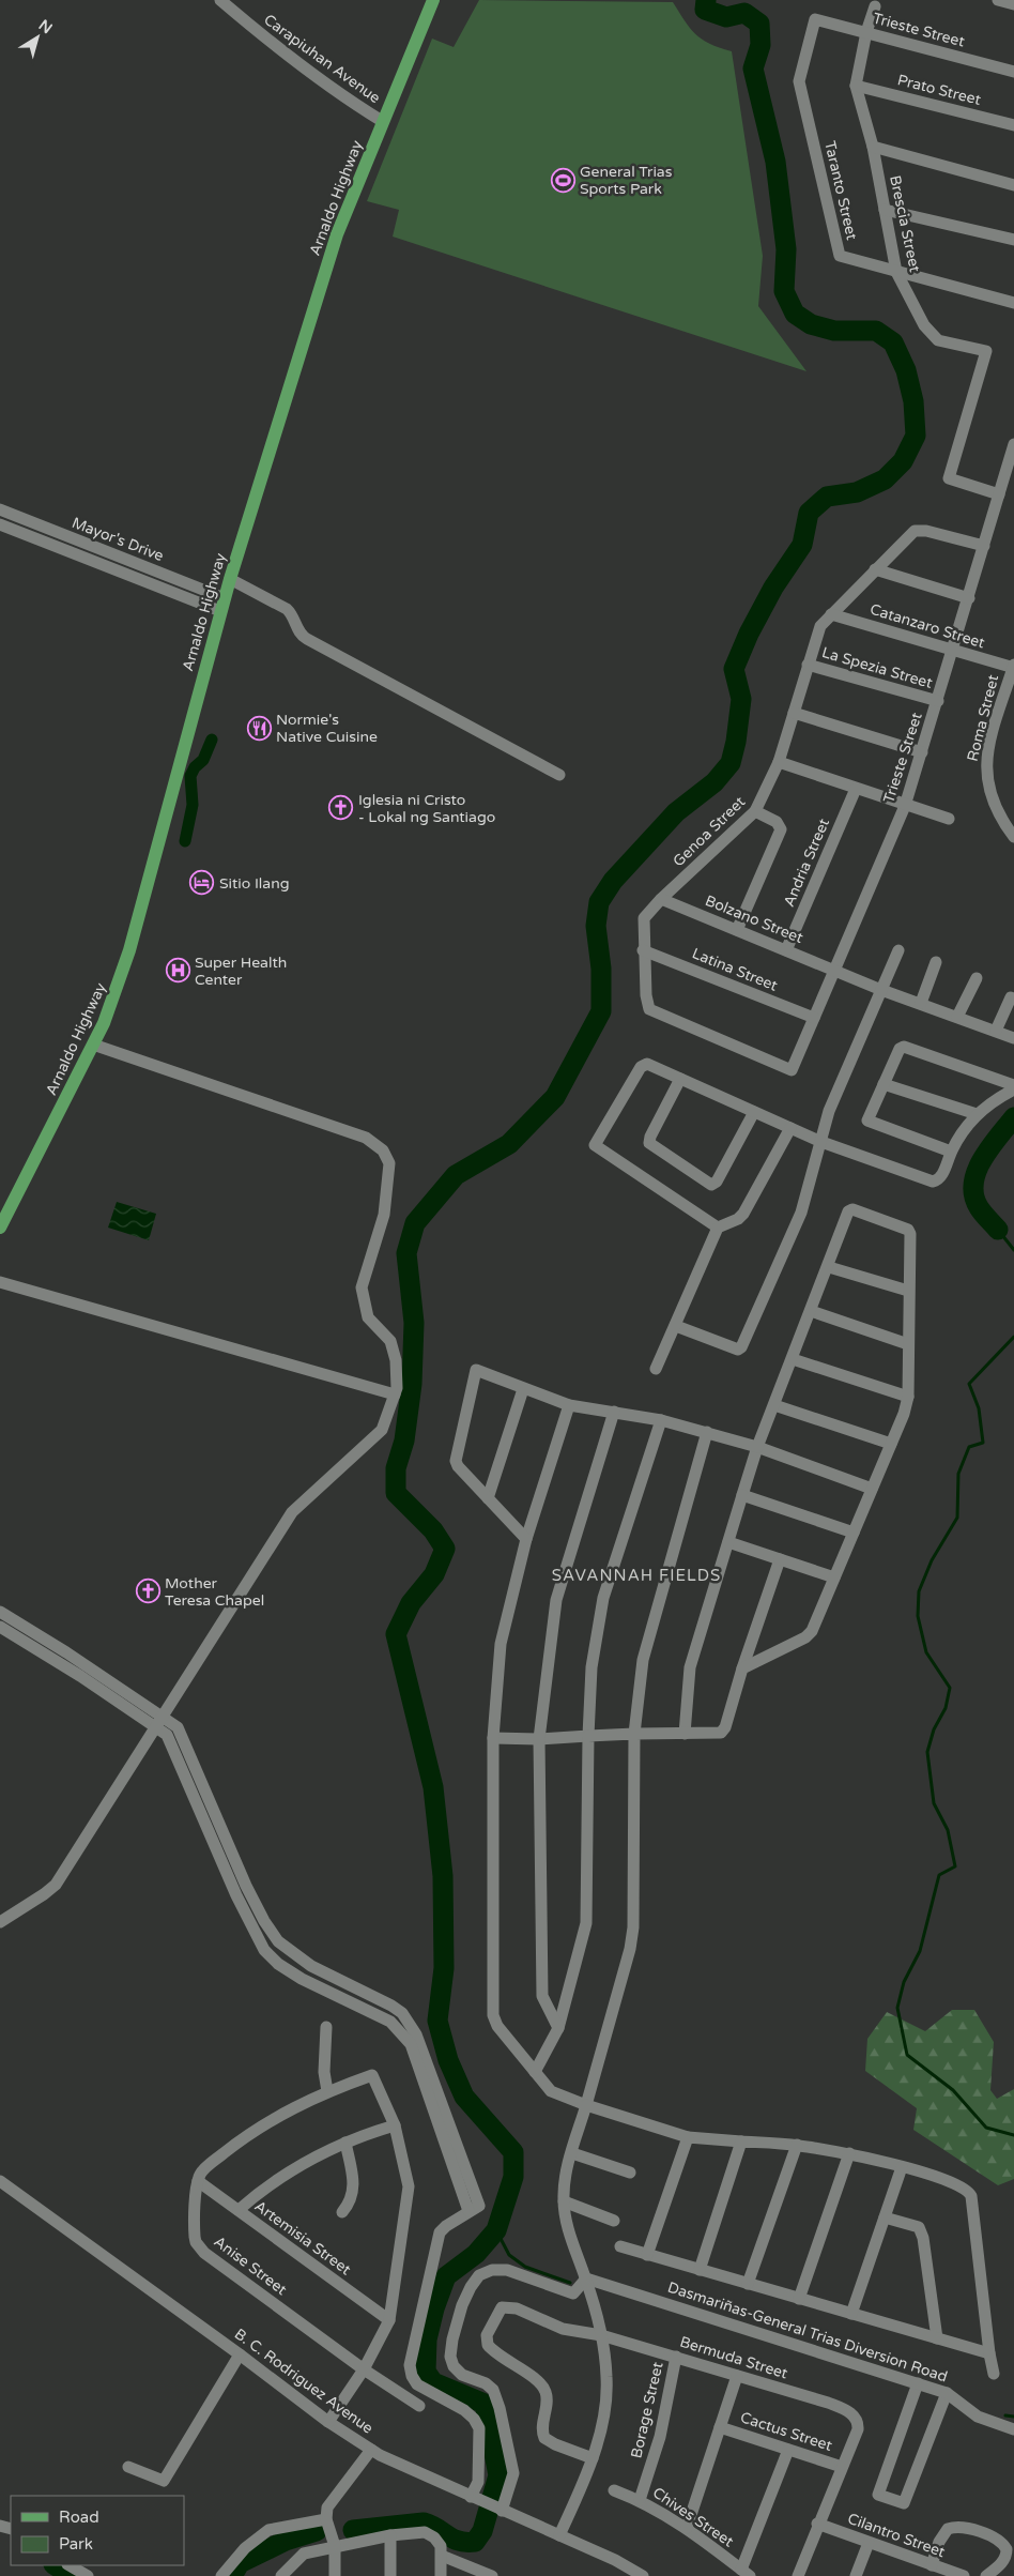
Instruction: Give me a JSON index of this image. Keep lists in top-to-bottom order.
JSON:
{
  "streets": {
    "main road": ["Arnaldo Highway"],
    "street": [
      "Trieste Street",
      "Carapiuhan Avenue",
      "Prato Street",
      "Taranto Street",
      "Brescia Street",
      "Mayor's Drive",
      "Catanzaro Street",
      "La Spezia Street",
      "Roma Street",
      "Genoa Street",
      "Andria Street",
      "Bolzano Street",
      "Latina Street",
      "Artemisia Street",
      "Anise Street",
      "Dasmariñas-General Trias Diversion Road",
      "Bermuda Street",
      "B. C. Rodriguez Avenue",
      "Borage Street",
      "Cactus Street",
      "Chives Street",
      "Cilantro Street"
    ]
  },
  "crossings": [
    ["Trieste Street", "Taranto Street"],
    ["Trieste Street", "Brescia Street"],
    ["Trieste Street", "Catanzaro Street"],
    ["Trieste Street", "La Spezia Street"],
    ["Trieste Street", "Genoa Street"],
    ["Trieste Street", "Bolzano Street"],
    ["Trieste Street", "Latina Street"],
    ["Carapiuhan Avenue", "Arnaldo Highway"],
    ["Prato Street", "Brescia Street"],
    ["Taranto Street", "Brescia Street"],
    ["Arnaldo Highway", "Mayor's Drive"],
    ["Catanzaro Street", "Roma Street"],
    ["Catanzaro Street", "Genoa Street"],
    ["La Spezia Street", "Genoa Street"],
    ["Genoa Street", "Bolzano Street"],
    ["Genoa Street", "Latina Street"],
    ["Andria Street", "Bolzano Street"],
    ["Artemisia Street", "Anise Street"],
    ["Bermuda Street", "Borage Street"],
    ["Bermuda Street", "Cactus Street"],
    ["Borage Street", "Chives Street"]
  ],
  "districts": ["SAVANNAH FIELDS"],
  "places": {
    "sports": ["General Trias Sports Park"],
    "restaurant": ["Normie's Native Cuisine"],
    "church": ["Iglesia ni Cristo - Lokal ng Santiago", "Mother Teresa Chapel"],
    "hotel": ["Sitio Ilang"],
    "hospital": ["Super Health Center"]
  },
  "legend": ["Road", "Park"],
  "north": "top right"
}
